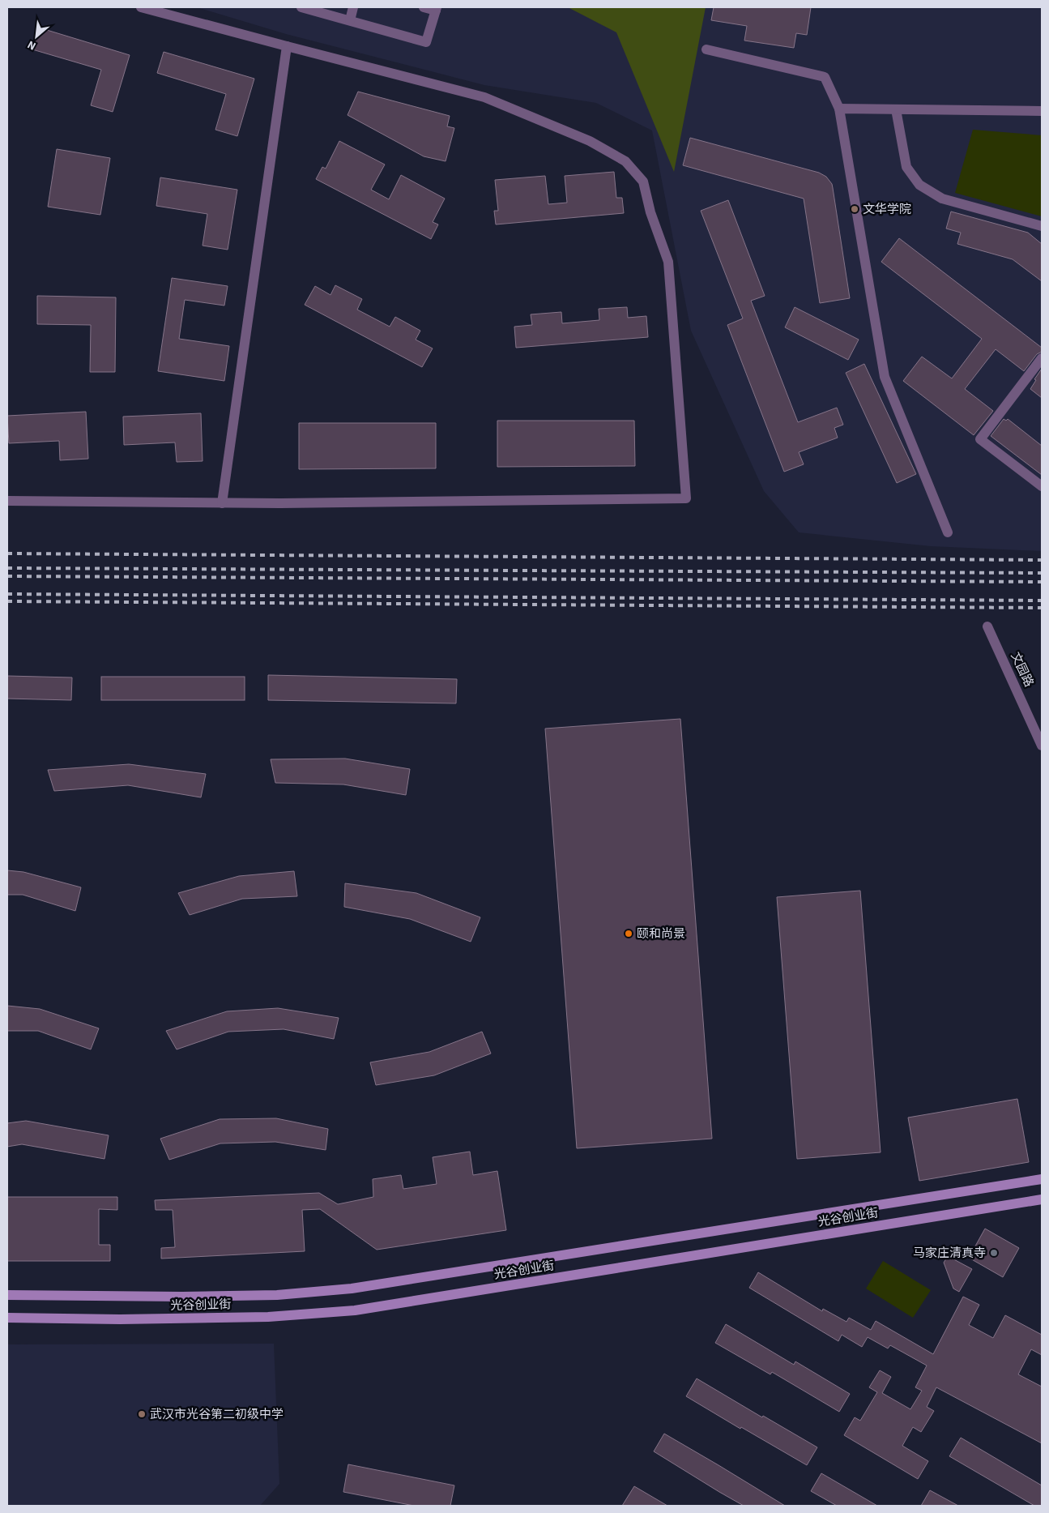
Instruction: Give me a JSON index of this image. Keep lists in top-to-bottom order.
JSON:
{
  "streets": {
    "main road": ["光谷创业街"],
    "street": ["文园路"]
  },
  "places": [
    "文华学院",
    "颐和尚景",
    "马家庄清真寺",
    "武汉市光谷第二初级中学"
  ],
  "north": "bottom left"
}
